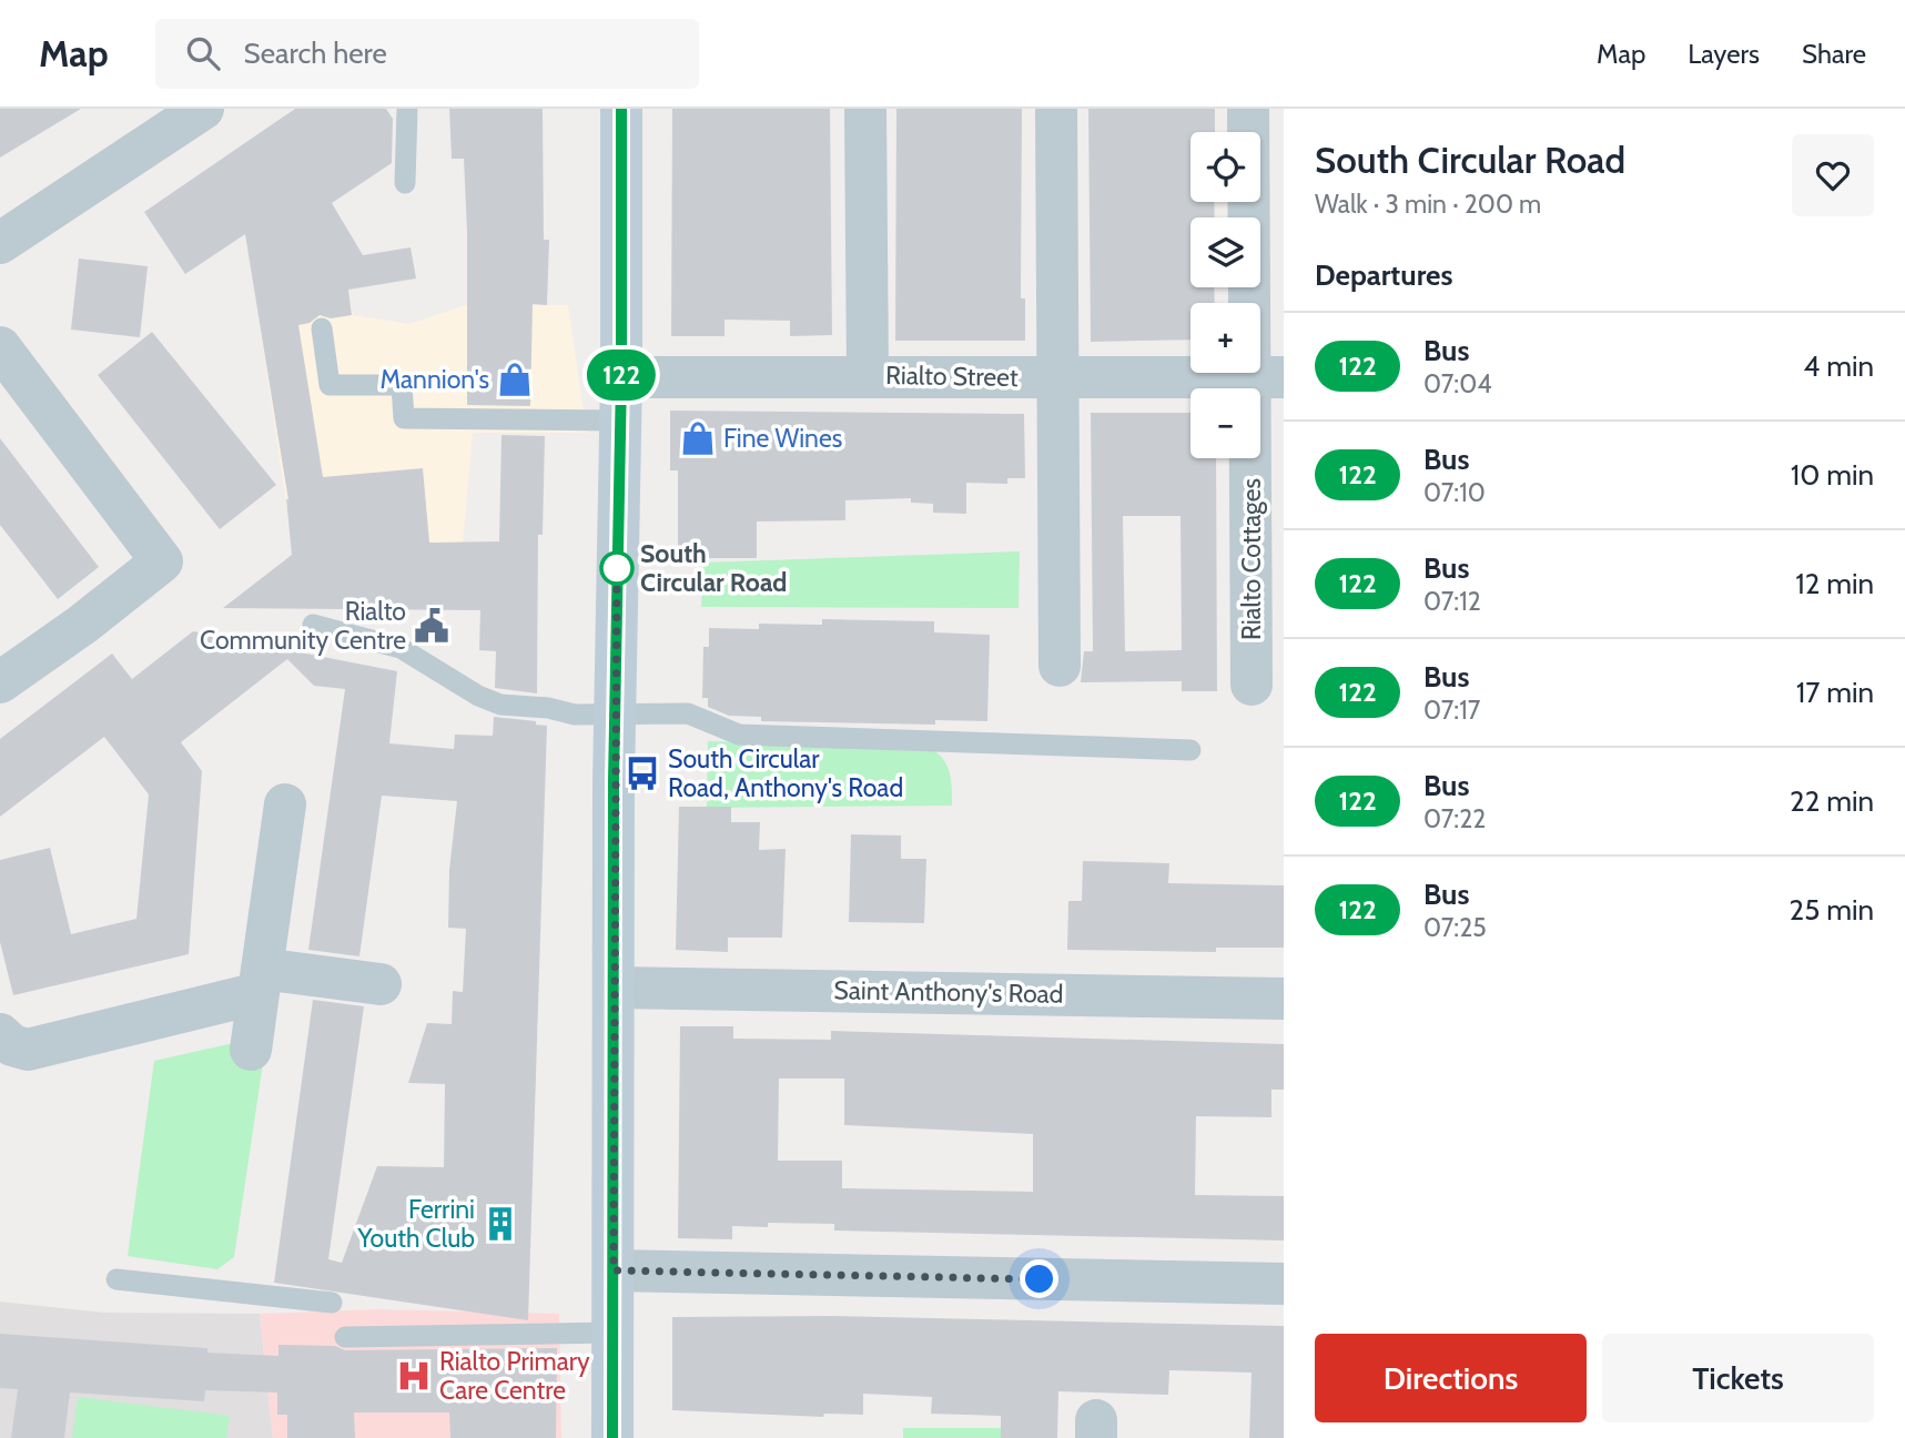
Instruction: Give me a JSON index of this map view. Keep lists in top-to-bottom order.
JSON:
{
  "streets": {
    "street": ["Rialto Street", "Rialto Cottages", "Saint Anthony's Road"]
  },
  "crossings": [
    ["Rialto Street", "Rialto Cottages"]
  ],
  "places": {
    "shop": ["Mannion's", "Fine Wines"],
    "other": ["South Circular Road"],
    "public building": ["Rialto Community Centre"],
    "bus stop": ["South Circular Road, Anthony's Road"],
    "building": ["Ferrini Youth Club"],
    "hospital": ["Rialto Primary Care Centre"]
  },
  "lines": ["bus line 122"],
  "page": {
    "header": "Map",
    "search": "Search here",
    "nav": ["Map", "Layers", "Share"],
    "on_map": "122",
    "heading": [
      ["South Circular Road", "Walk · 3 min · 200 m"],
      "Departures"
    ],
    "map_buttons": ["+", "−"],
    "list": [
      {
        "mark": "122",
        "name": "Bus",
        "note": "07:04",
        "value": "4 min"
      },
      {
        "mark": "122",
        "name": "Bus",
        "note": "07:10",
        "value": "10 min"
      },
      {
        "mark": "122",
        "name": "Bus",
        "note": "07:12",
        "value": "12 min"
      },
      {
        "mark": "122",
        "name": "Bus",
        "note": "07:17",
        "value": "17 min"
      },
      {
        "mark": "122",
        "name": "Bus",
        "note": "07:22",
        "value": "22 min"
      },
      {
        "mark": "122",
        "name": "Bus",
        "note": "07:25",
        "value": "25 min"
      }
    ],
    "buttons": ["Directions", "Tickets"]
  }
}
